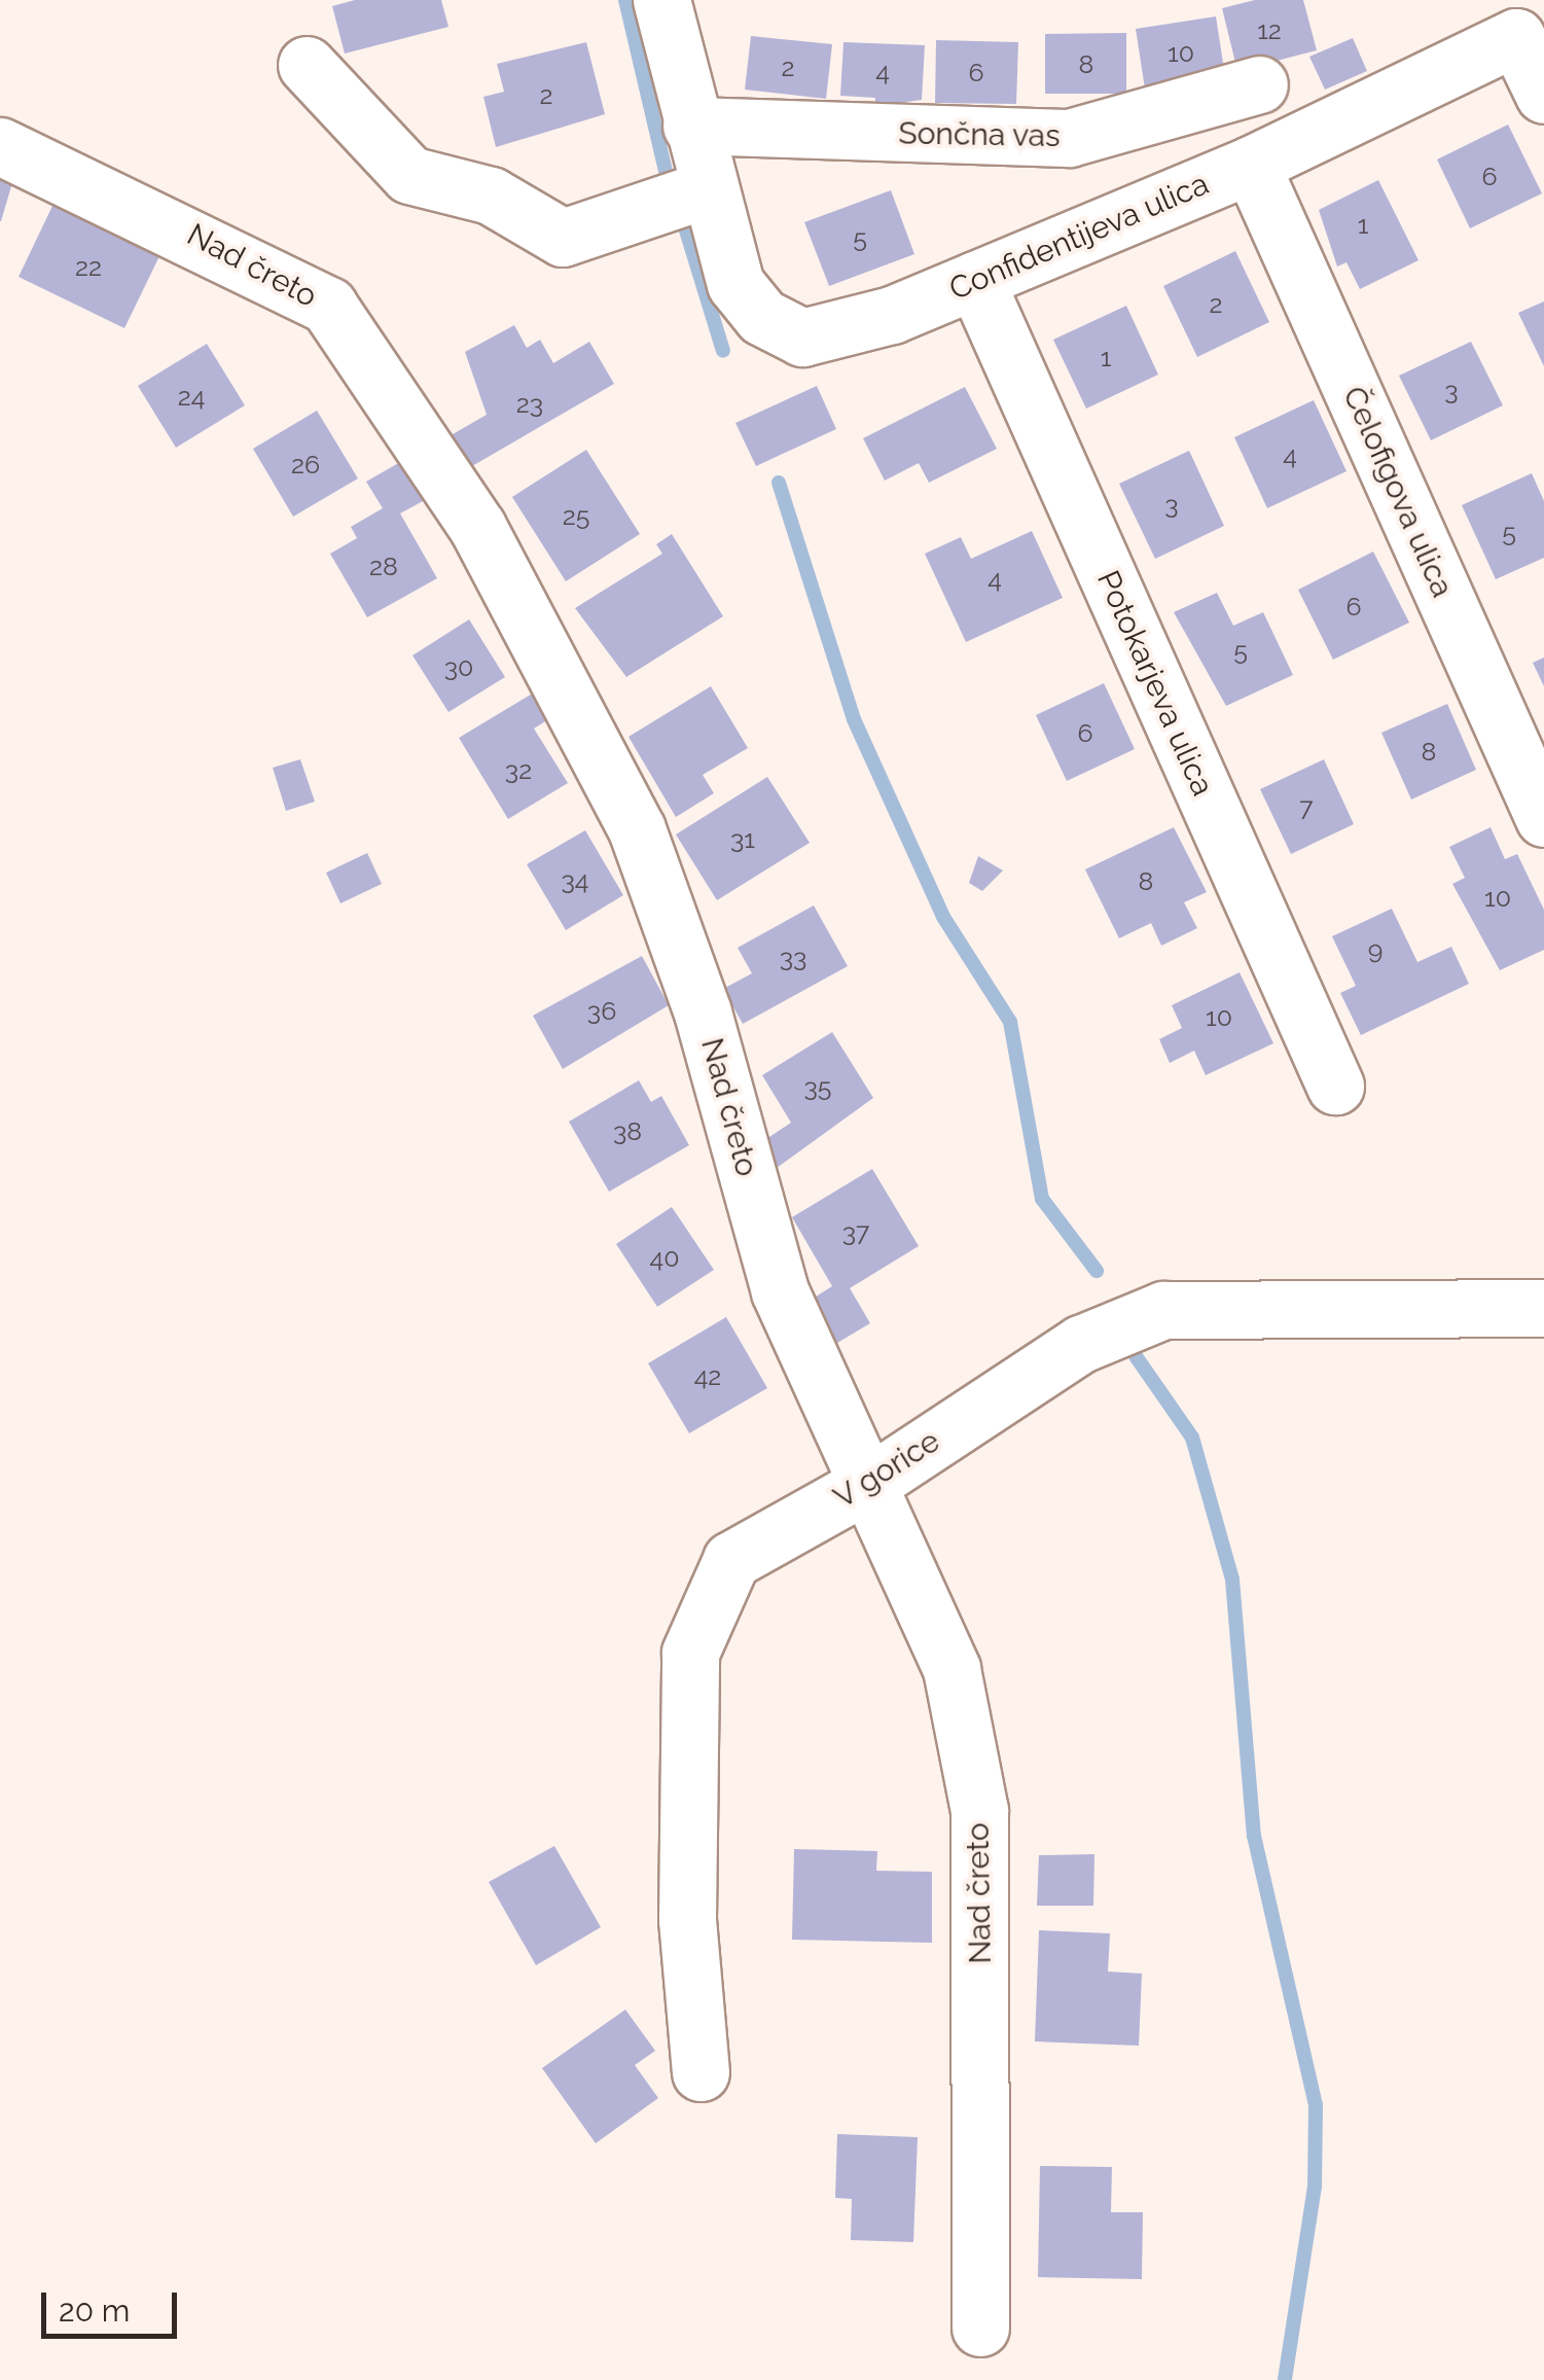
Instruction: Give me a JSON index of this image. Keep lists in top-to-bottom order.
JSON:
{
  "streets": {
    "street": [
      "Sončna vas",
      "Confidentijeva ulica",
      "Nad čreto",
      "Čelofigova ulica",
      "Potokarjeva ulica",
      "V gorice"
    ]
  },
  "crossings": [
    ["Sončna vas", "Confidentijeva ulica"],
    ["Confidentijeva ulica", "Čelofigova ulica"],
    ["Confidentijeva ulica", "Potokarjeva ulica"],
    ["Nad čreto", "V gorice"]
  ],
  "house_numbers": [
    "12",
    "10",
    "8",
    "2",
    "4",
    "6",
    "2",
    "6",
    "1",
    "5",
    "22",
    "2",
    "1",
    "3",
    "24",
    "23",
    "4",
    "26",
    "3",
    "25",
    "5",
    "28",
    "4",
    "6",
    "5",
    "30",
    "6",
    "8",
    "32",
    "7",
    "31",
    "34",
    "8",
    "10",
    "9",
    "33",
    "36",
    "10",
    "35",
    "38",
    "37",
    "40",
    "42"
  ],
  "scale_bar": "20 m"
}
